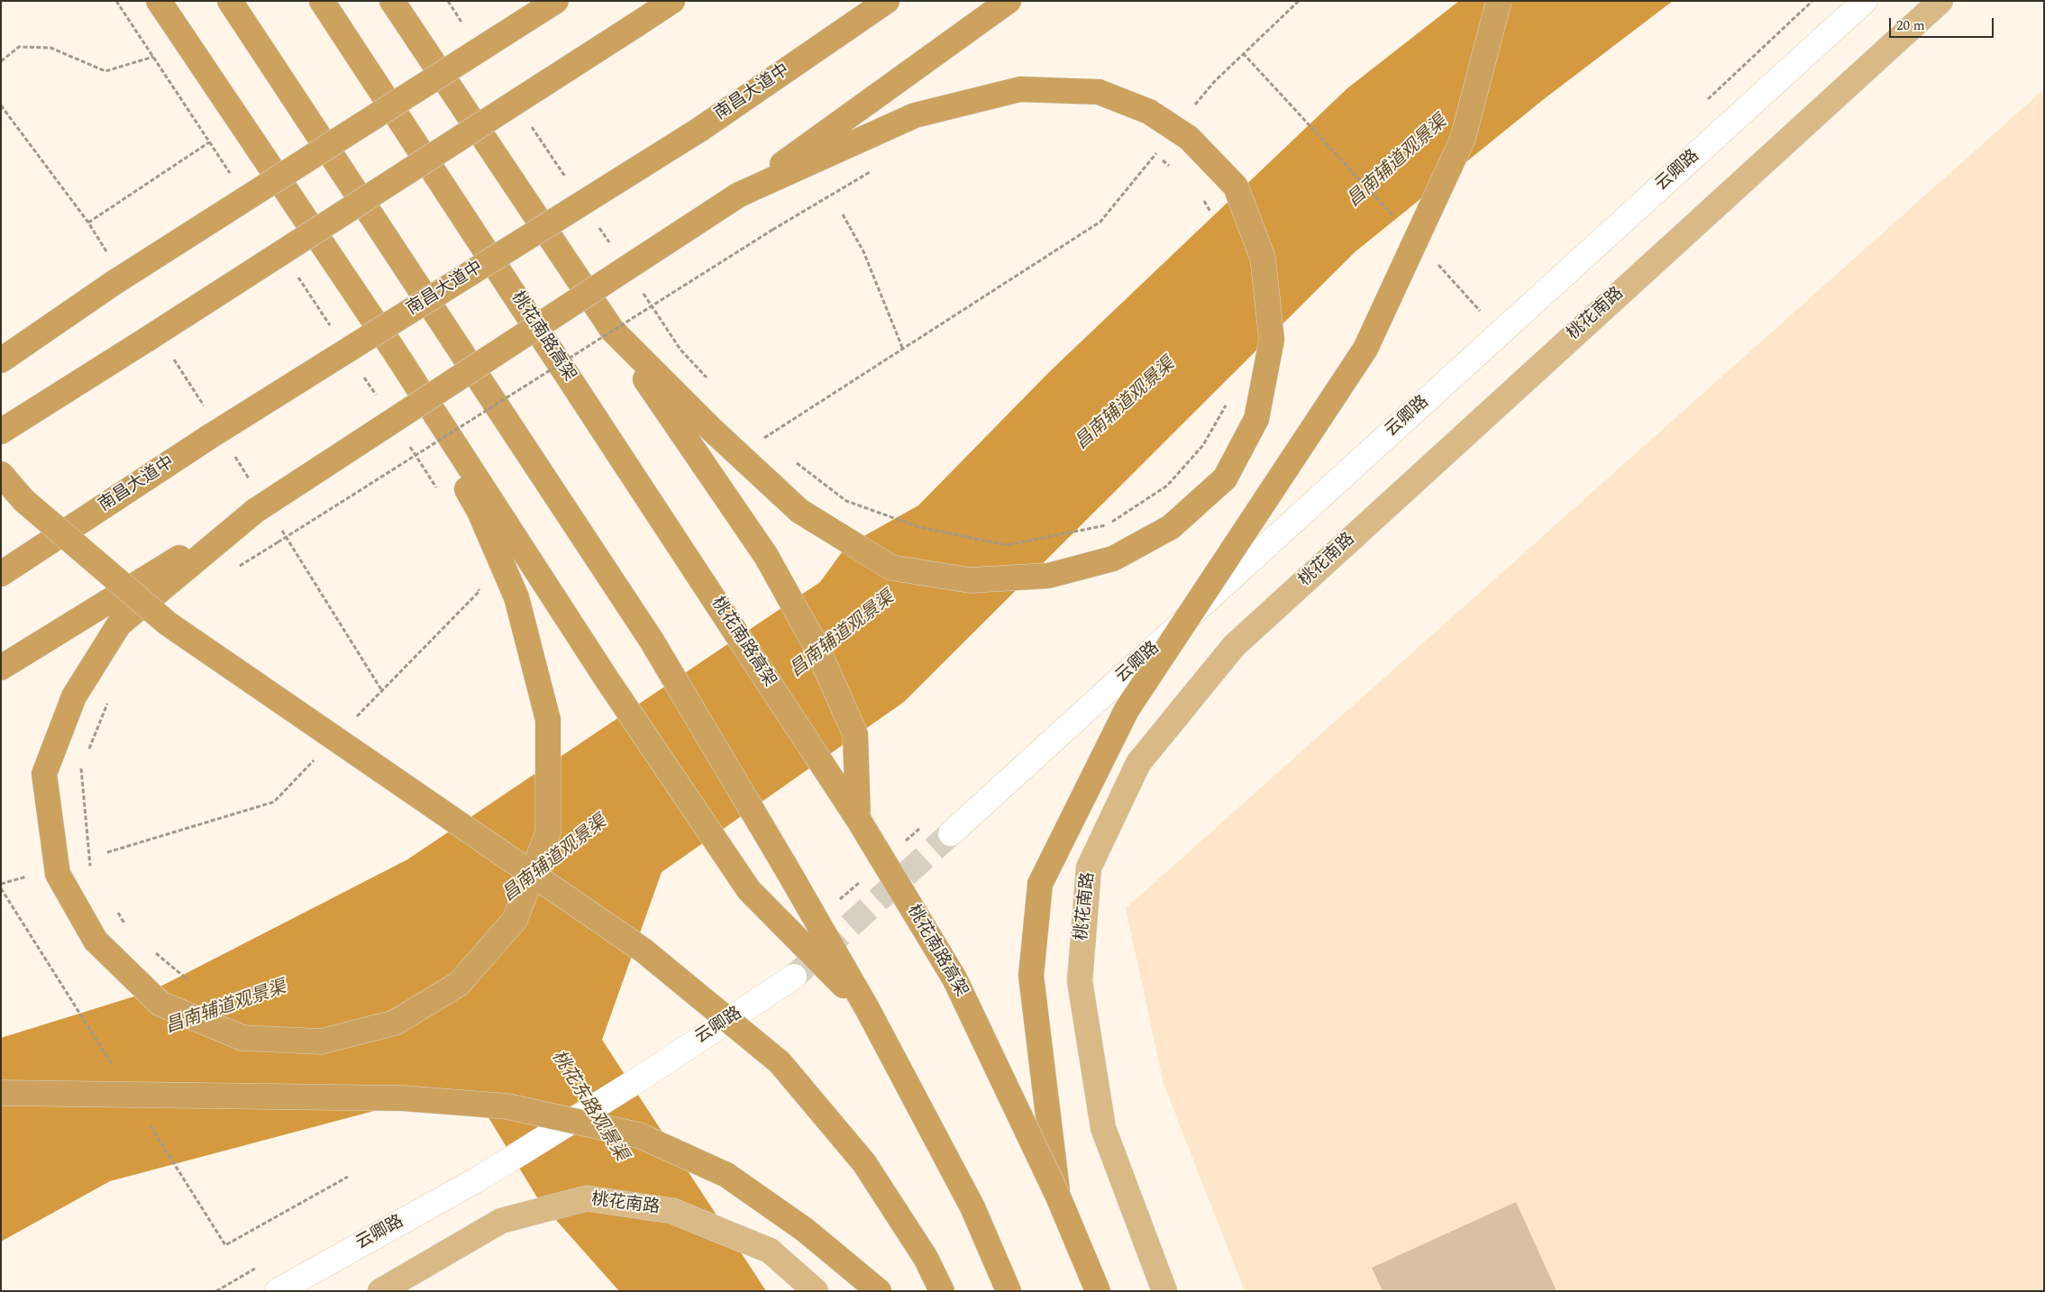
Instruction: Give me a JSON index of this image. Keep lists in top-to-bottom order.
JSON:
{
  "streets": {
    "highway": ["南昌大道中", "桃花南路高架"],
    "main road": ["桃花南路"],
    "street": ["云卿路"]
  },
  "water": ["昌南辅道观景渠", "桃花东路观景渠"],
  "scale_bar": "20 m"
}
